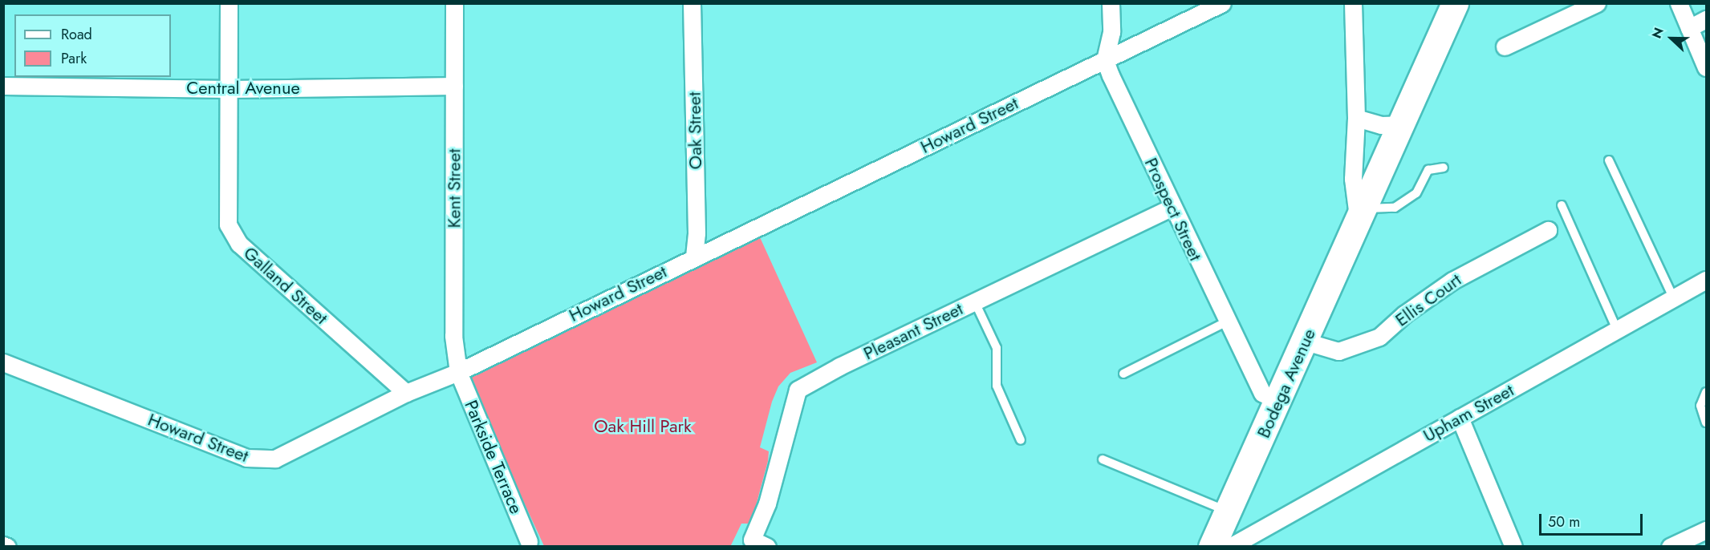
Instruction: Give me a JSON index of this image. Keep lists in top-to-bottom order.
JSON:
{
  "streets": {
    "main road": ["Bodega Avenue"],
    "street": [
      "Central Avenue",
      "Howard Street",
      "Oak Street",
      "Kent Street",
      "Prospect Street",
      "Galland Street",
      "Ellis Court",
      "Pleasant Street",
      "Upham Street",
      "Parkside Terrace"
    ]
  },
  "crossings": [
    ["Central Avenue", "Kent Street"],
    ["Central Avenue", "Galland Street"],
    ["Howard Street", "Oak Street"],
    ["Howard Street", "Kent Street"],
    ["Howard Street", "Prospect Street"],
    ["Howard Street", "Galland Street"],
    ["Howard Street", "Parkside Terrace"],
    ["Kent Street", "Parkside Terrace"],
    ["Prospect Street", "Pleasant Street"],
    ["Prospect Street", "Bodega Avenue"],
    ["Ellis Court", "Bodega Avenue"]
  ],
  "parks": ["Oak Hill Park"],
  "legend": ["Road", "Park"],
  "scale_bar": "50 m",
  "north": "left"
}
